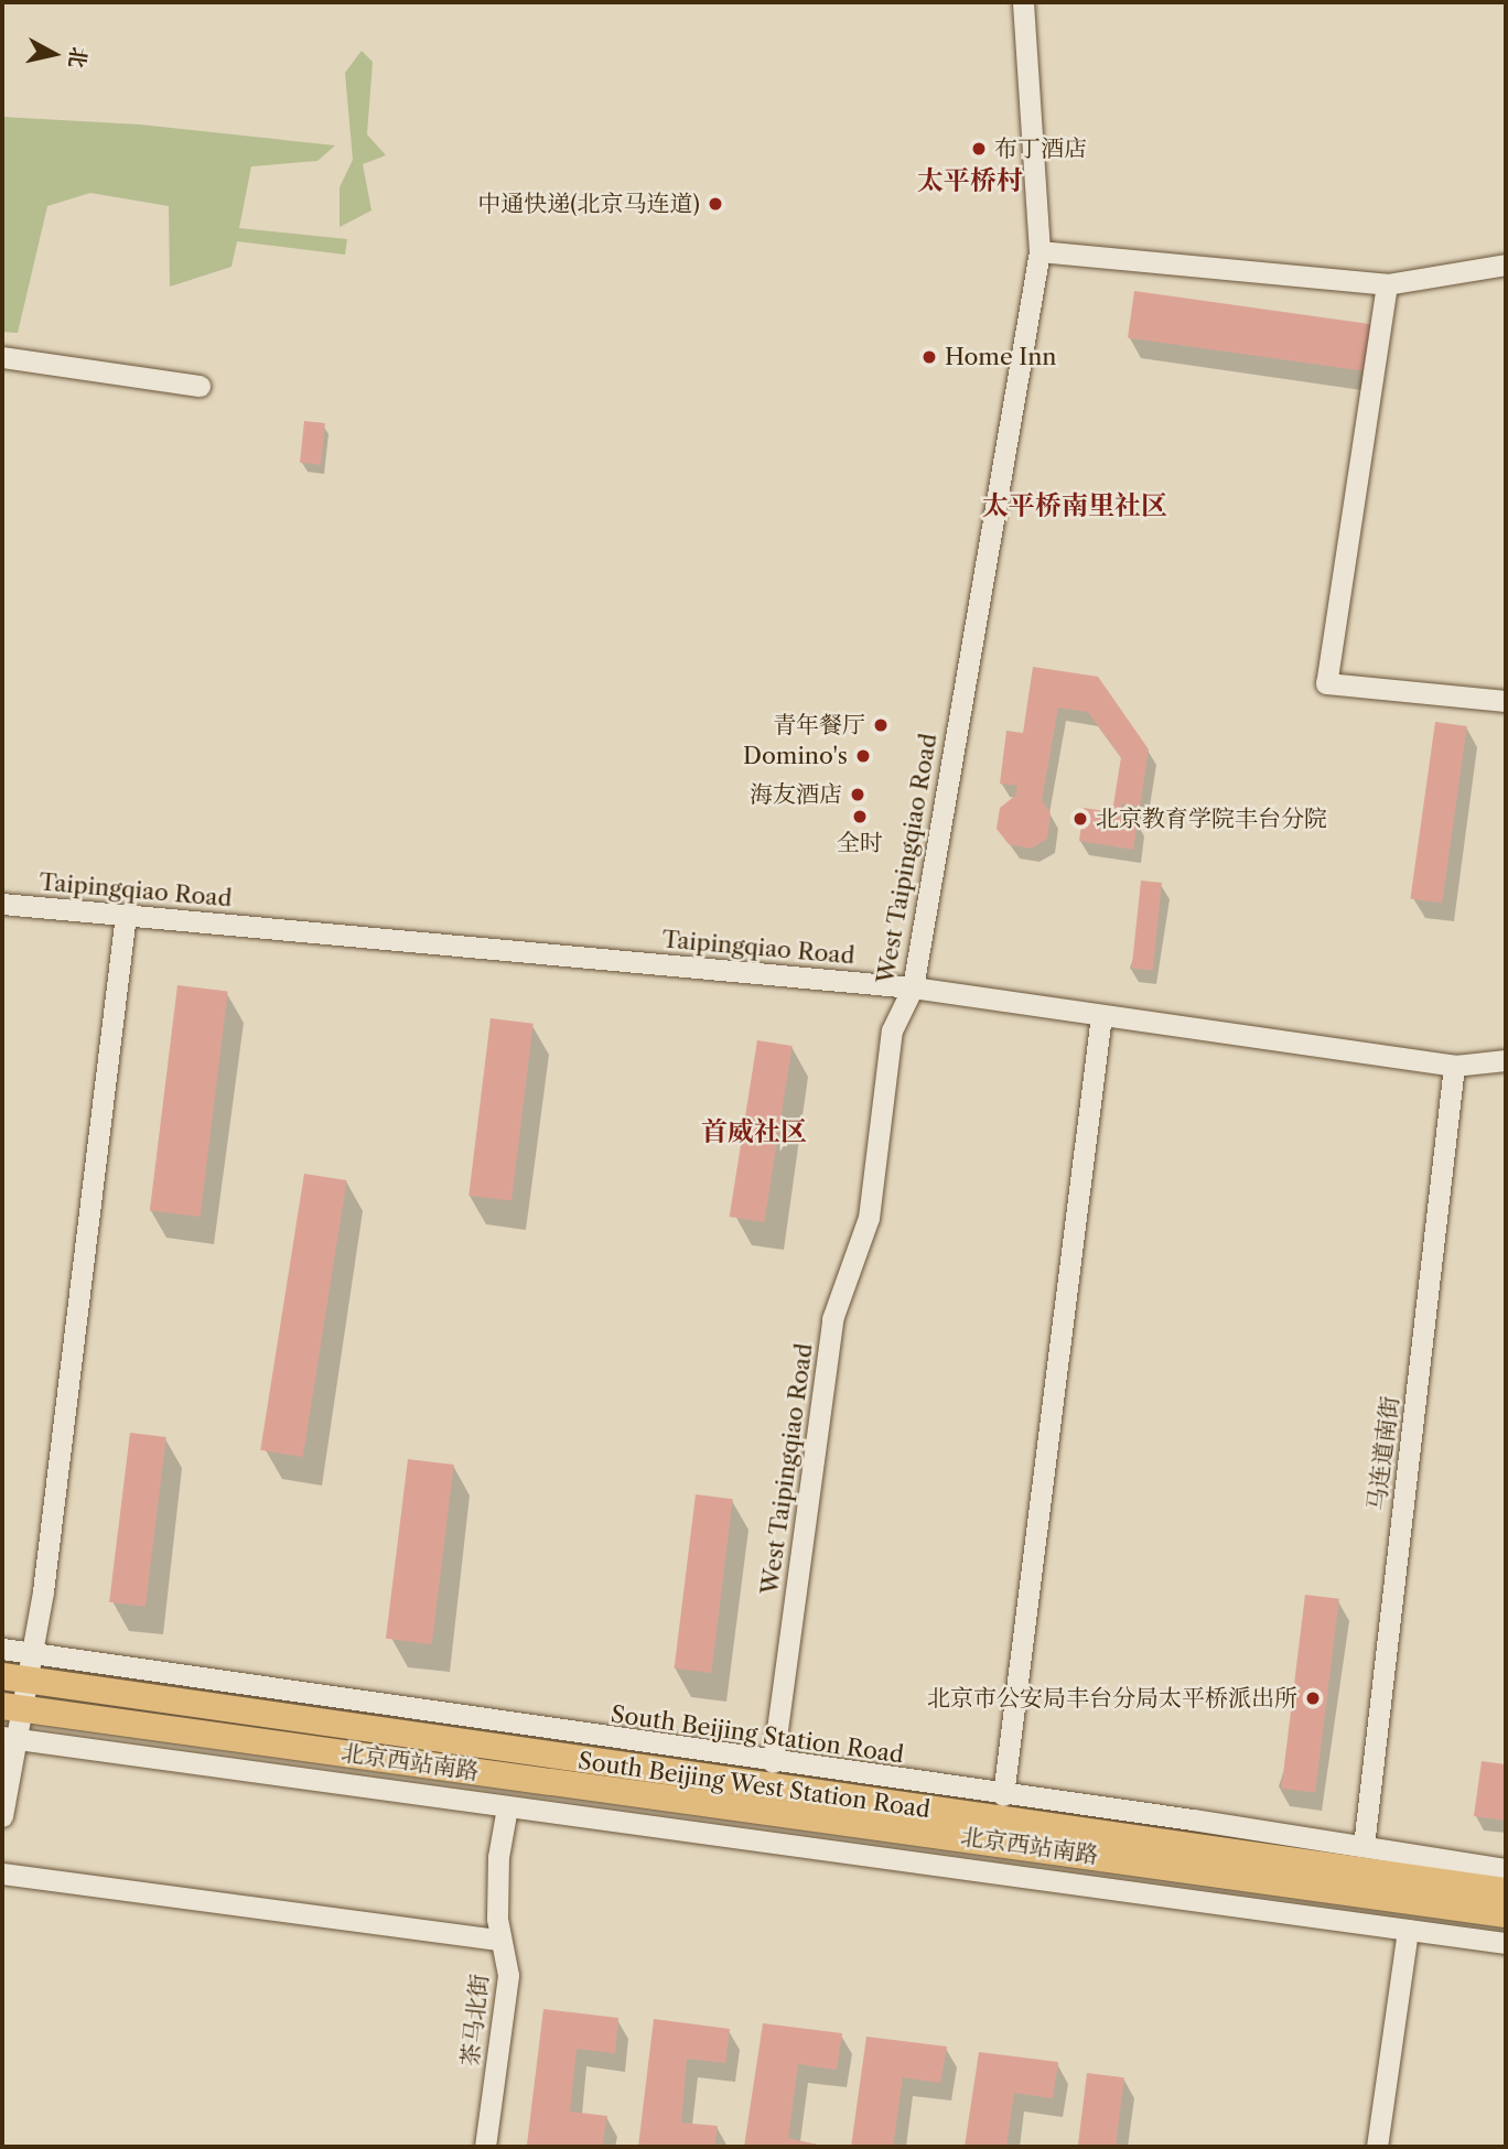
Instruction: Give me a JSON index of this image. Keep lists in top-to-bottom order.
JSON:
{
  "streets": {
    "main road": ["北京西站南路", "South Beijing West Station Road"],
    "street": [
      "West Taipingqiao Road",
      "Taipingqiao Road",
      "马连道南街",
      "South Beijing Station Road",
      "茶马北街"
    ]
  },
  "crossings": [
    ["West Taipingqiao Road", "Taipingqiao Road"],
    ["West Taipingqiao Road", "South Beijing Station Road"],
    ["Taipingqiao Road", "马连道南街"],
    ["马连道南街", "South Beijing Station Road"],
    ["South Beijing Station Road", "South Beijing West Station Road"]
  ],
  "districts": ["太平桥村", "太平桥南里社区", "首威社区"],
  "places": [
    "布丁酒店",
    "中通快递(北京马连道)",
    "Home Inn",
    "青年餐厅",
    "Domino's",
    "海友酒店",
    "全时",
    "北京教育学院丰台分院",
    "北京市公安局丰台分局太平桥派出所"
  ],
  "north": "right"
}
